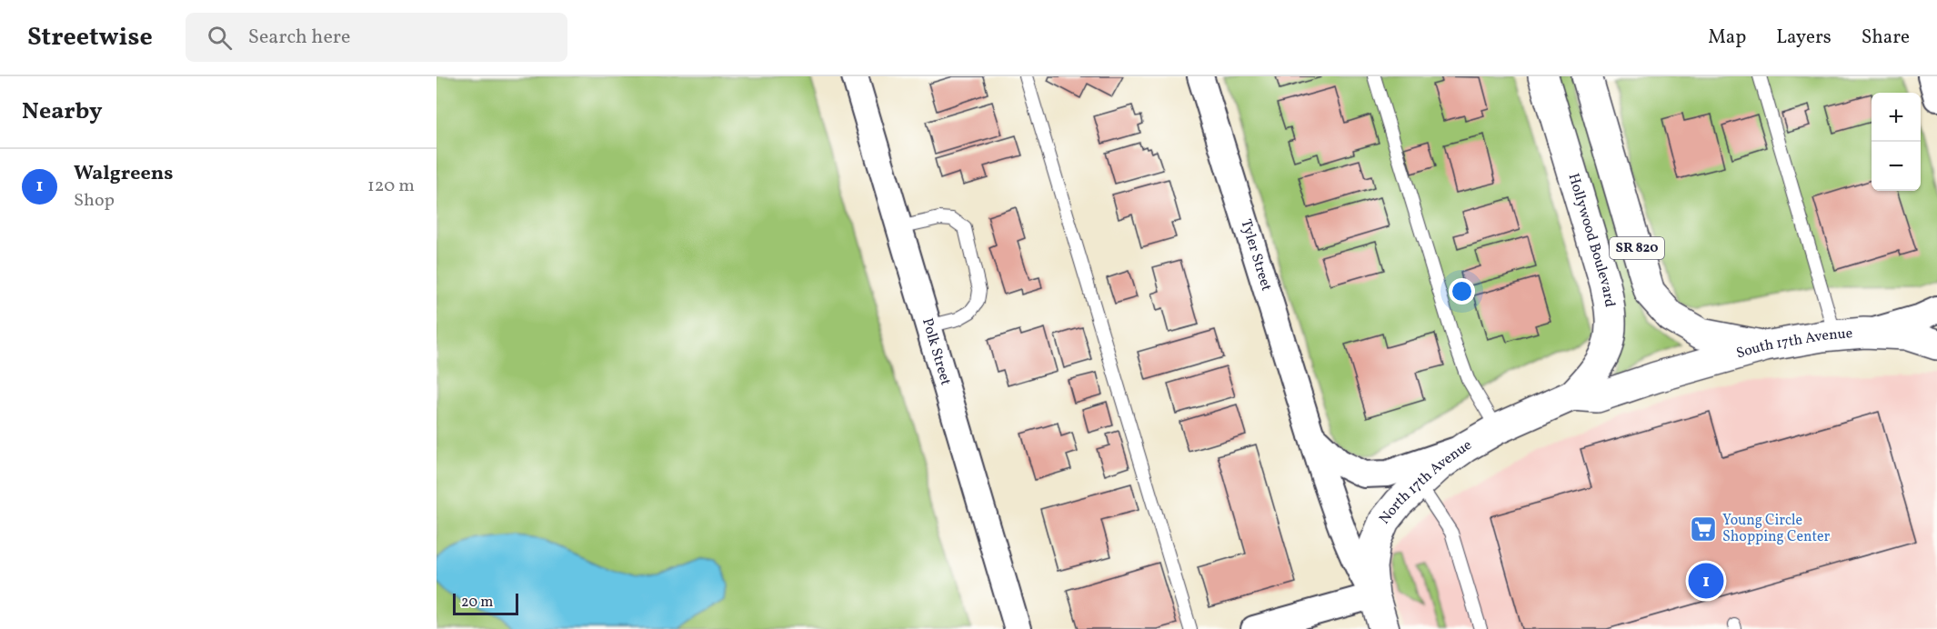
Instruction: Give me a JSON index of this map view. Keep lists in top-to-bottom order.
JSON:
{
  "streets": {
    "main road": [
      "Hollywood Boulevard",
      "SR 820",
      "Tyler Street",
      "South 17th Avenue",
      "North 17th Avenue"
    ],
    "street": ["Polk Street"]
  },
  "crossings": [
    ["Hollywood Boulevard", "North 17th Avenue"],
    ["SR 820", "South 17th Avenue"],
    ["Tyler Street", "North 17th Avenue"],
    ["South 17th Avenue", "North 17th Avenue"]
  ],
  "places": {
    "supermarket": ["Young Circle Shopping Center"]
  },
  "scale_bar": "20 m",
  "page": {
    "header": "Streetwise",
    "search": "Search here",
    "nav": ["Map", "Layers", "Share"],
    "heading": "Nearby",
    "map_buttons": ["+", "−"],
    "list": [
      {
        "mark": "1",
        "name": "Walgreens",
        "note": "Shop",
        "value": "120 m"
      }
    ],
    "pins": "1",
    "scale": "20 m"
  }
}
